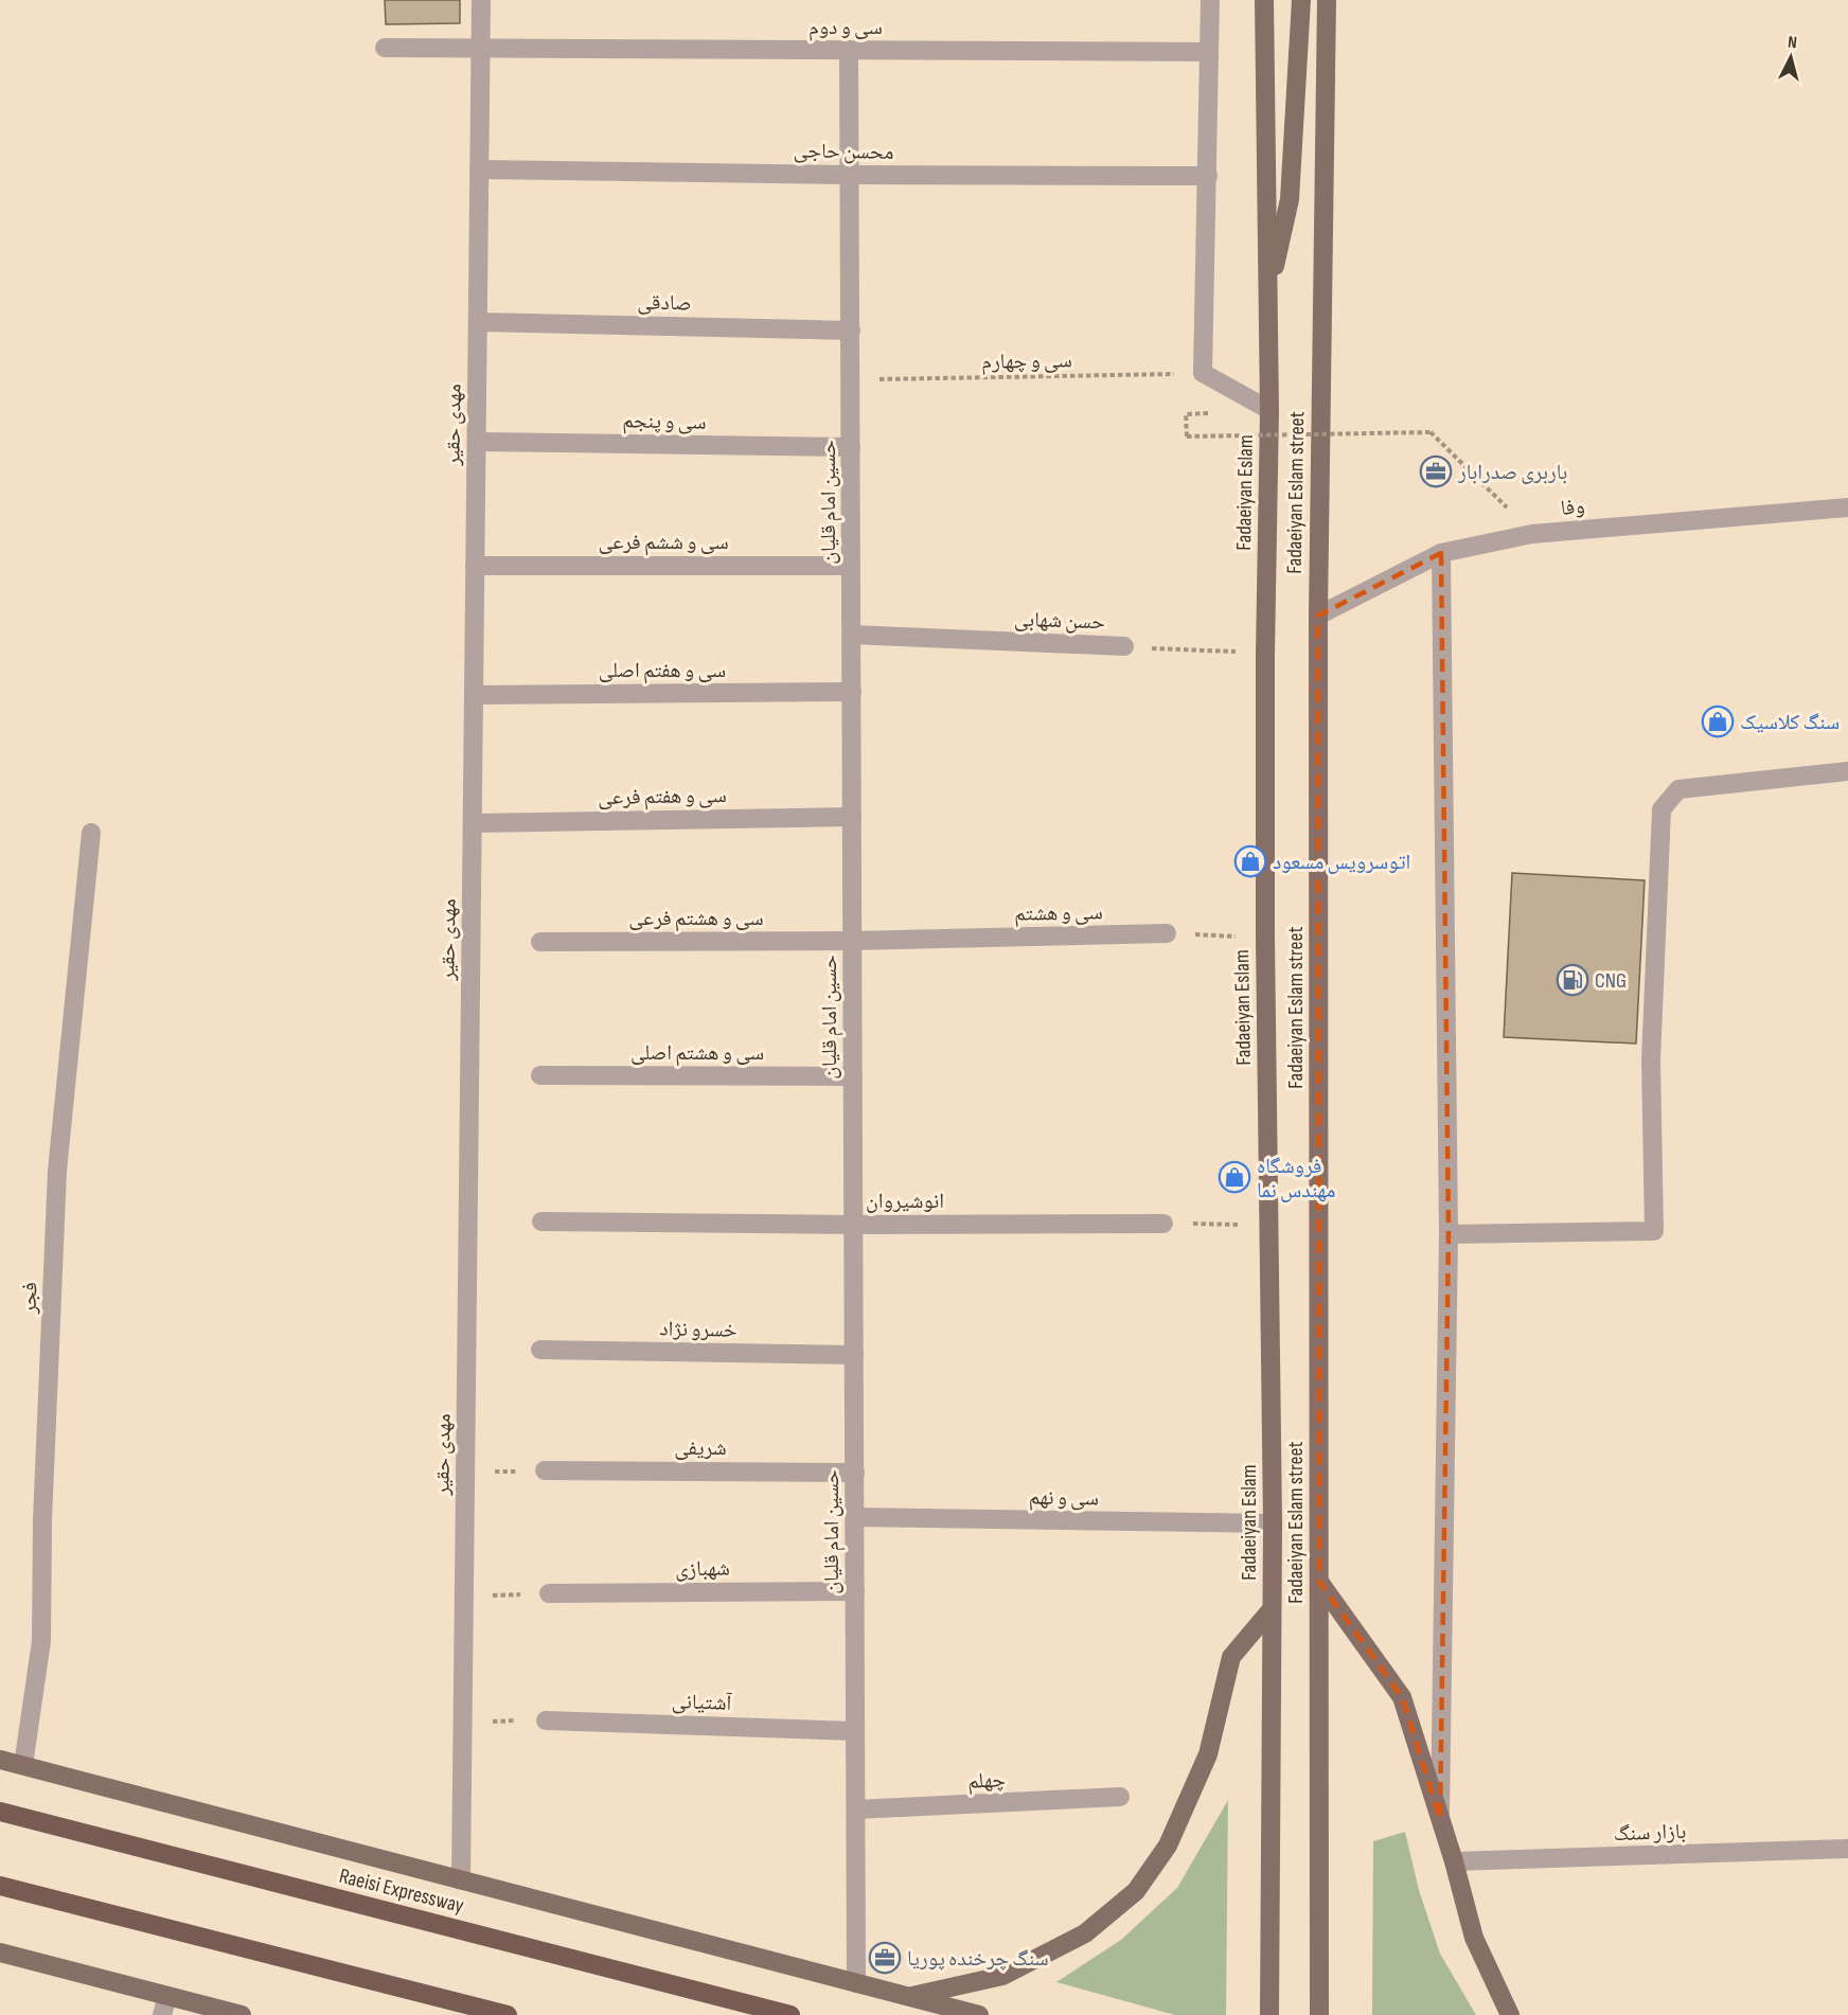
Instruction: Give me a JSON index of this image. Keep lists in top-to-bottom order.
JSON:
{
  "streets": {
    "highway": ["Raeisi Expressway"],
    "main road": ["Fadaeiyan Eslam", "Fadaeiyan Eslam street"],
    "street": [
      "سی و دوم",
      "محسن حاجی",
      "صادقی",
      "سی و پنجم",
      "مهدی حقیر",
      "حسین امام قلیان",
      "وفا",
      "سی و ششم فرعی",
      "حسن شهابی",
      "سی و هفتم اصلی",
      "سی و هفتم فرعی",
      "سی و هشتم",
      "سی و هشتم فرعی",
      "سی و هشتم اصلی",
      "انوشیروان",
      "فجر",
      "خسرو نژاد",
      "شریفی",
      "سی و نهم",
      "شهبازی",
      "آشتیانی",
      "چهلم",
      "بازار سنگ"
    ],
    "path": ["سی و چهارم"]
  },
  "crossings": [
    ["سی و دوم", "مهدی حقیر"],
    ["سی و دوم", "حسین امام قلیان"],
    ["محسن حاجی", "مهدی حقیر"],
    ["محسن حاجی", "حسین امام قلیان"],
    ["صادقی", "مهدی حقیر"],
    ["صادقی", "حسین امام قلیان"],
    ["سی و چهارم", "حسین امام قلیان"],
    ["سی و پنجم", "مهدی حقیر"],
    ["سی و پنجم", "حسین امام قلیان"],
    ["مهدی حقیر", "سی و ششم فرعی"],
    ["مهدی حقیر", "سی و هفتم اصلی"],
    ["مهدی حقیر", "سی و هفتم فرعی"],
    ["Fadaeiyan Eslam", "حسن شهابی"],
    ["Fadaeiyan Eslam", "سی و نهم"],
    ["Fadaeiyan Eslam street", "وفا"],
    ["حسین امام قلیان", "سی و ششم فرعی"],
    ["حسین امام قلیان", "حسن شهابی"],
    ["حسین امام قلیان", "سی و هفتم اصلی"],
    ["حسین امام قلیان", "سی و هفتم فرعی"],
    ["حسین امام قلیان", "سی و هشتم"],
    ["حسین امام قلیان", "سی و هشتم فرعی"],
    ["حسین امام قلیان", "سی و هشتم اصلی"],
    ["حسین امام قلیان", "انوشیروان"],
    ["حسین امام قلیان", "خسرو نژاد"],
    ["حسین امام قلیان", "شریفی"],
    ["حسین امام قلیان", "سی و نهم"],
    ["حسین امام قلیان", "شهبازی"],
    ["حسین امام قلیان", "آشتیانی"],
    ["حسین امام قلیان", "چهلم"],
    ["سی و هشتم", "سی و هشتم فرعی"]
  ],
  "places": {
    "office": ["باربری صدرابار", "سنگ چرخنده پوریا"],
    "shop": ["سنگ کلاسیک", "اتوسرویس مسعود", "فروشگاه مهندس نما"],
    "fuel station": ["CNG"]
  },
  "north": "top"
}
